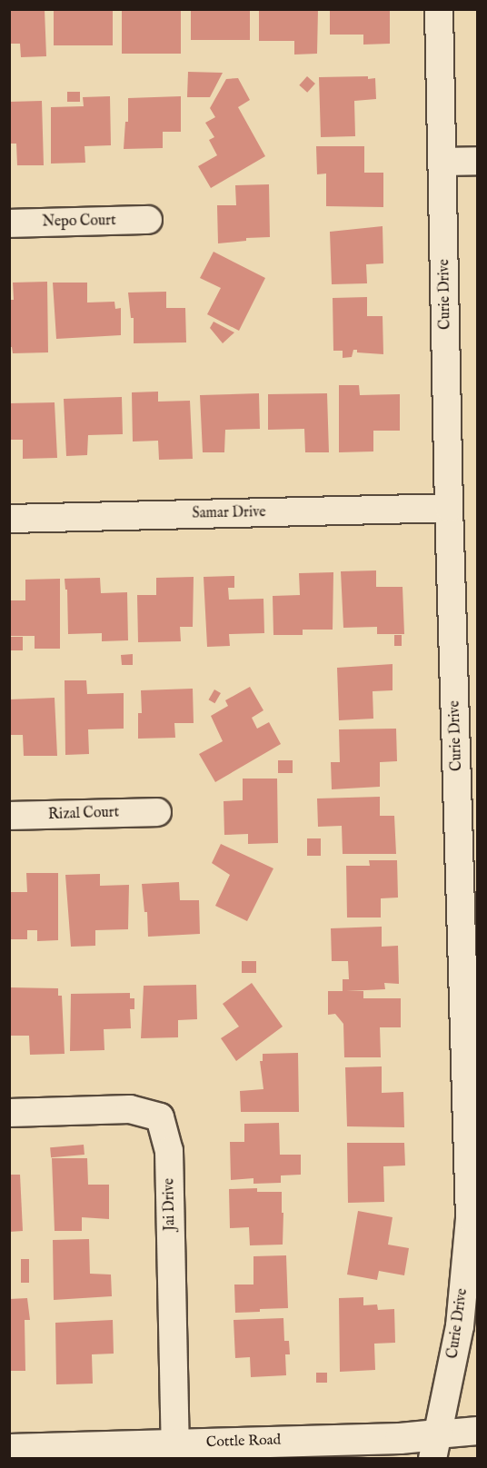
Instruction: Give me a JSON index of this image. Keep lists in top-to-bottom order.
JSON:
{
  "streets": {
    "street": [
      "Nepo Court",
      "Curie Drive",
      "Samar Drive",
      "Rizal Court",
      "Jai Drive",
      "Cottle Road"
    ]
  },
  "crossings": [
    ["Curie Drive", "Samar Drive"],
    ["Curie Drive", "Cottle Road"],
    ["Jai Drive", "Cottle Road"]
  ]
}
